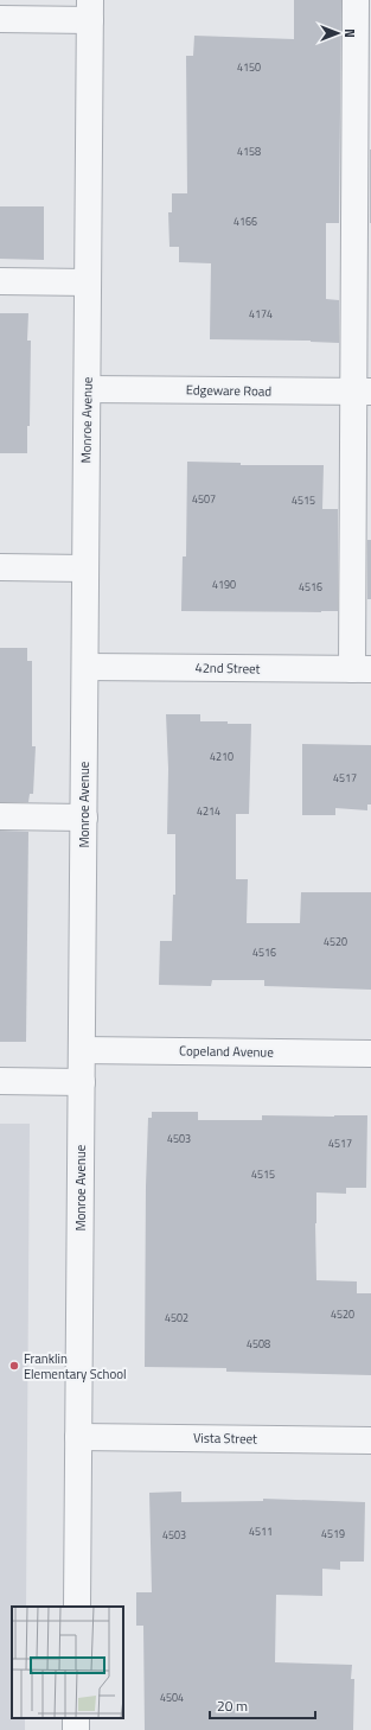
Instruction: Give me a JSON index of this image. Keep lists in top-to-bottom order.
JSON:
{
  "streets": {
    "street": [
      "Edgeware Road",
      "Monroe Avenue",
      "42nd Street",
      "Copeland Avenue",
      "Vista Street"
    ]
  },
  "crossings": [
    ["Edgeware Road", "Monroe Avenue"],
    ["Monroe Avenue", "42nd Street"],
    ["Monroe Avenue", "Copeland Avenue"],
    ["Monroe Avenue", "Vista Street"]
  ],
  "places": ["Franklin Elementary School"],
  "house_numbers": [
    "4150",
    "4158",
    "4166",
    "4174",
    "4507",
    "4515",
    "4190",
    "4516",
    "4210",
    "4517",
    "4214",
    "4520",
    "4516",
    "4503",
    "4517",
    "4515",
    "4520",
    "4502",
    "4508",
    "4511",
    "4519",
    "4503",
    "4504"
  ],
  "scale_bar": "20 m",
  "north": "right"
}
